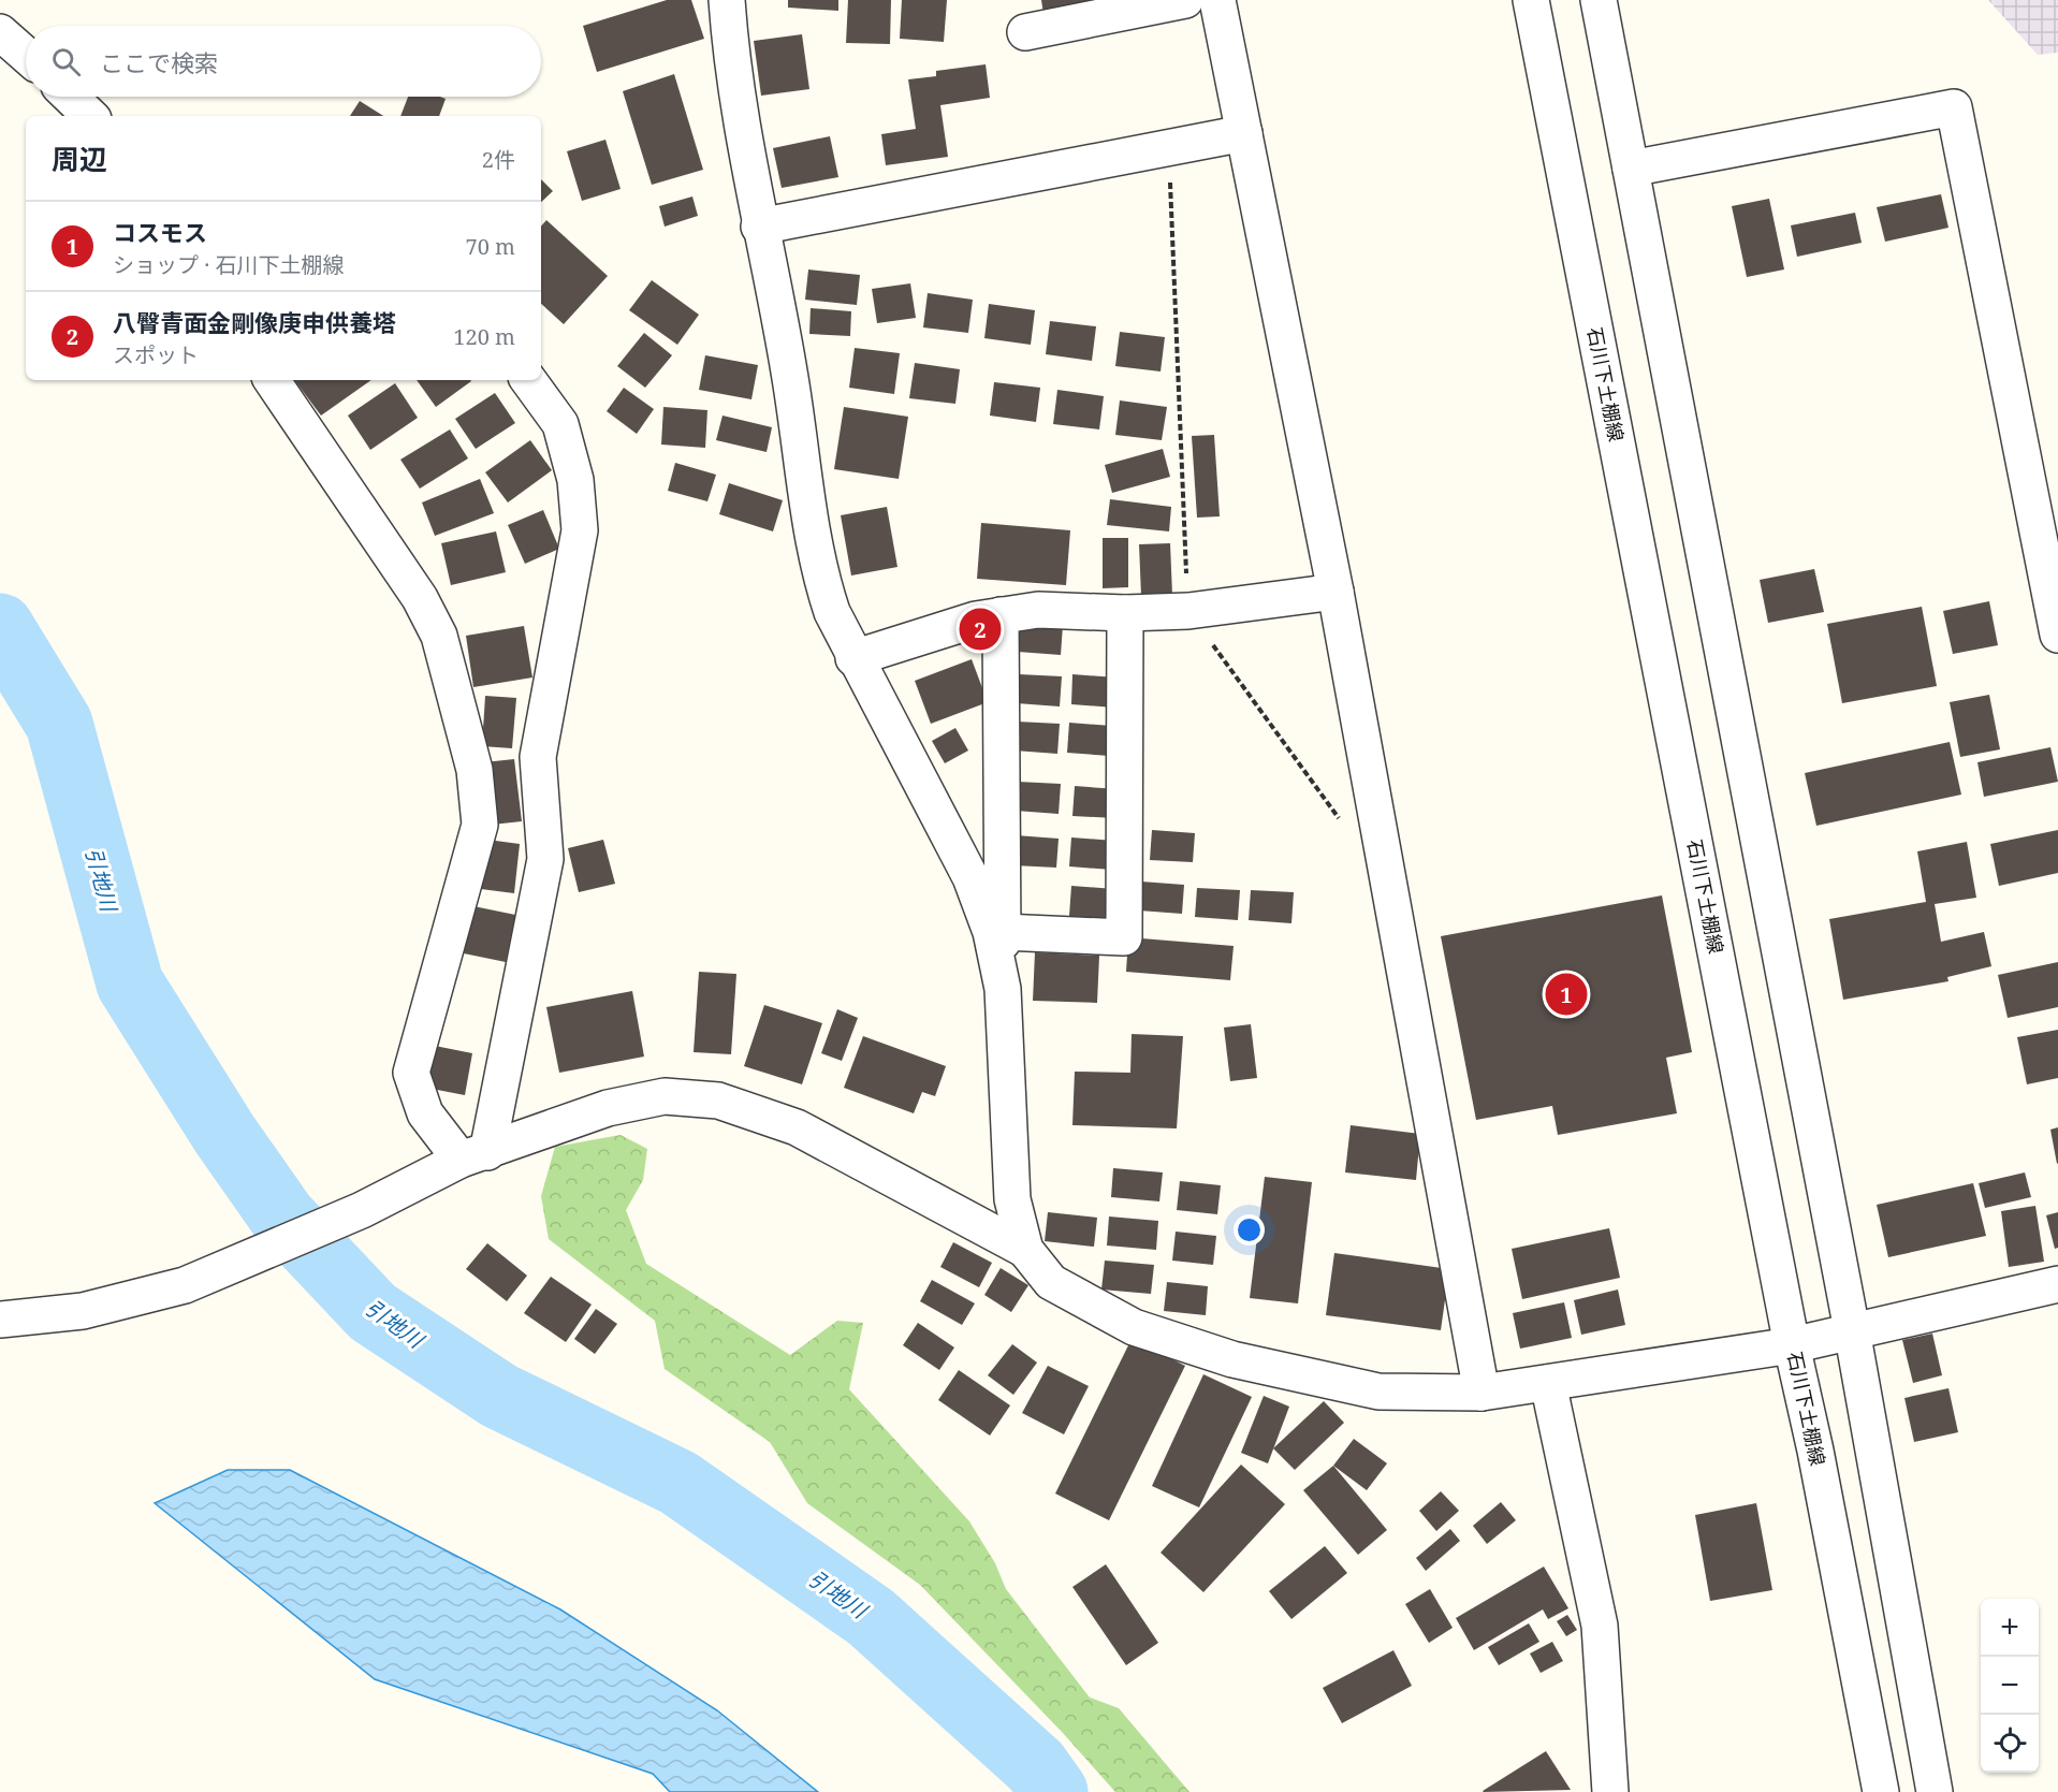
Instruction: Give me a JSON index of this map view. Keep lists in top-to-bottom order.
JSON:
{
  "streets": {
    "street": ["石川下土棚線"]
  },
  "water": ["引地川"],
  "page": {
    "search": "ここで検索",
    "heading": ["周辺", "2件"],
    "list": [
      {
        "mark": "1",
        "name": "コスモス",
        "note": "ショップ · 石川下土棚線",
        "value": "70 m"
      },
      {
        "mark": "2",
        "name": "八臀青面金剛像庚申供養塔",
        "note": "スポット",
        "value": "120 m"
      }
    ],
    "pins": ["2", "1"],
    "map_buttons": ["+", "−"]
  }
}
